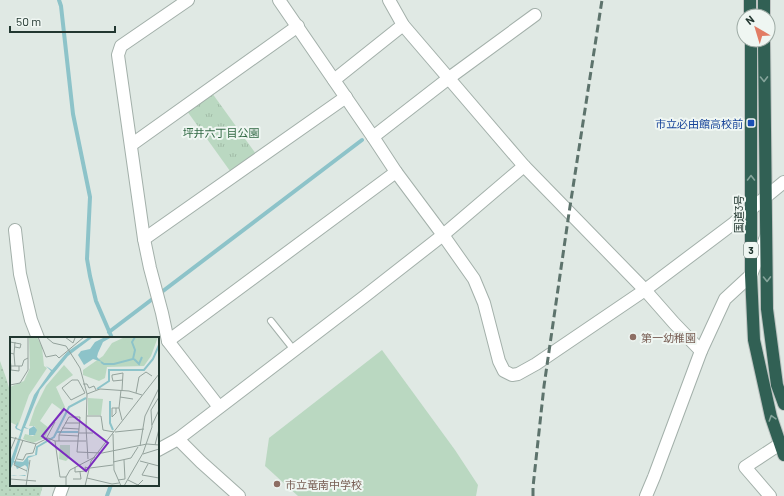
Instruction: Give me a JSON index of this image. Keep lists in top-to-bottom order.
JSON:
{
  "streets": {
    "highway": ["国道3号", "3"]
  },
  "parks": ["坪井六丁目公園"],
  "places": {
    "transit": ["市立必由館高校前"],
    "other": ["第一幼稚園", "市立竜南中学校"]
  },
  "scale_bar": "50 m",
  "north": "top left"
}
